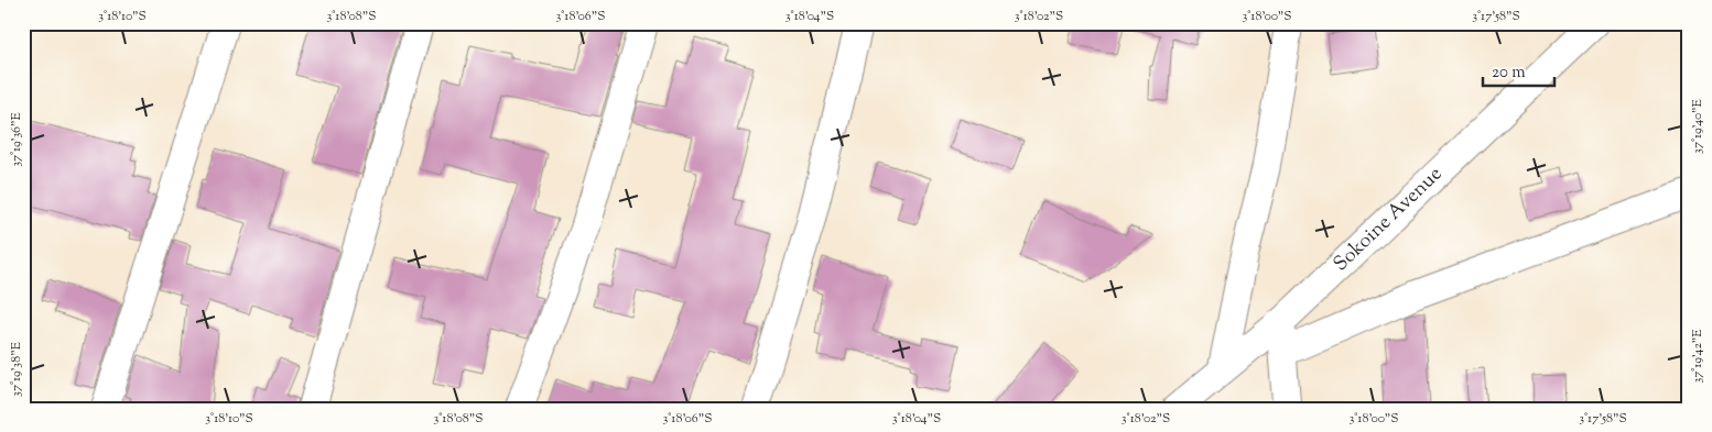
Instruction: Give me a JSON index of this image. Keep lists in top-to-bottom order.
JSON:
{
  "streets": {
    "street": ["Sokoine Avenue"]
  },
  "scale_bar": "20 m",
  "coordinates": [
    "3°18'10\"S",
    "3°18'08\"S",
    "3°18'06\"S",
    "3°18'04\"S",
    "3°18'02\"S",
    "3°18'00\"S",
    "3°17'58\"S",
    "37°19'40\"E",
    "37°19'36\"E",
    "37°19'42\"E",
    "37°19'38\"E"
  ]
}
